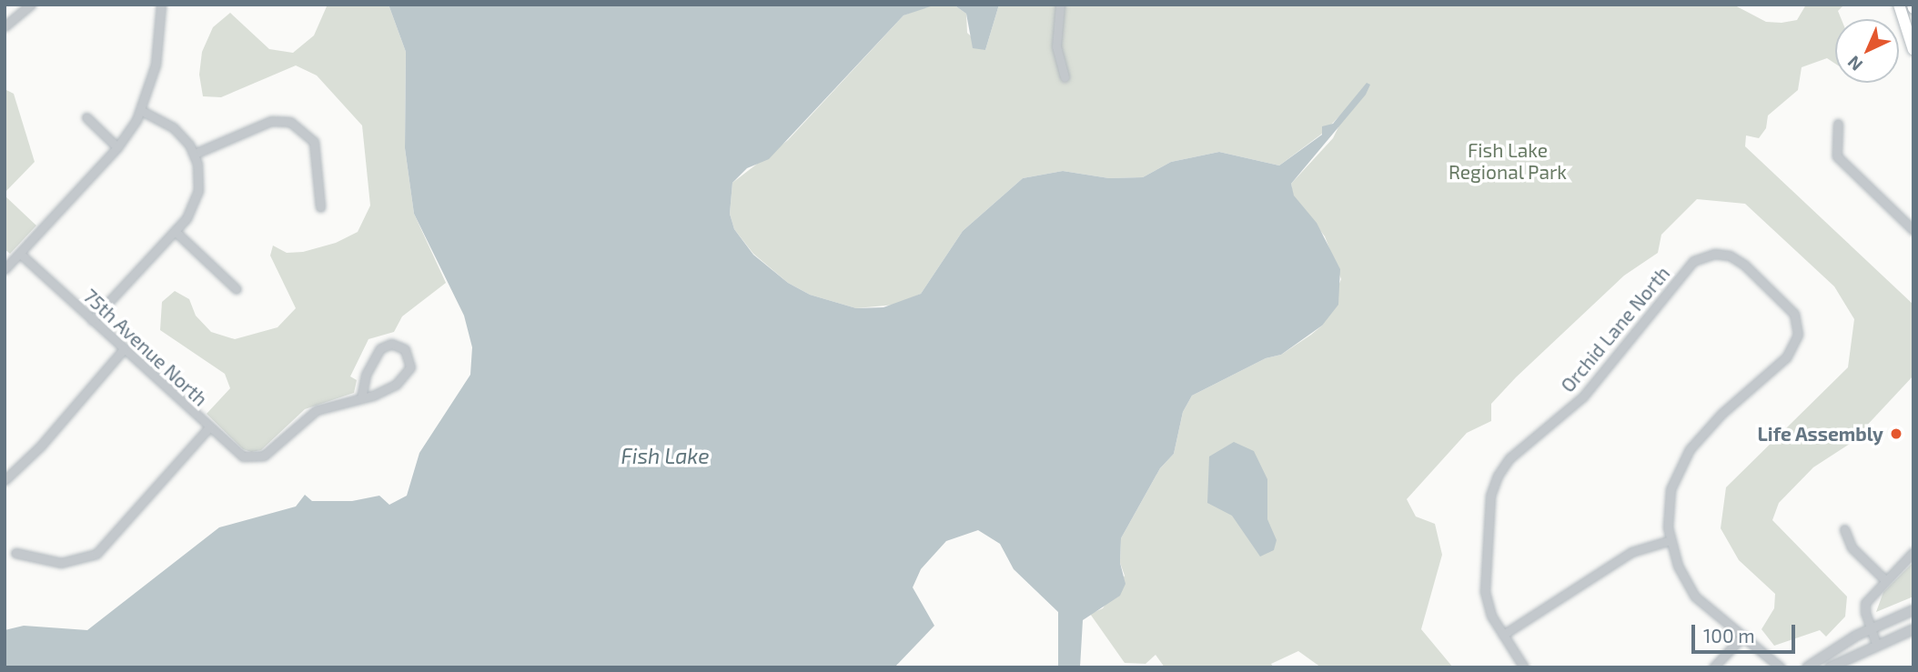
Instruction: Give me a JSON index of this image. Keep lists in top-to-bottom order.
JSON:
{
  "streets": {
    "street": ["Orchid Lane North", "75th Avenue North"]
  },
  "water": ["Fish Lake"],
  "parks": ["Fish Lake Regional Park"],
  "places": ["Life Assembly"],
  "scale_bar": "100 m",
  "north": "bottom left"
}
